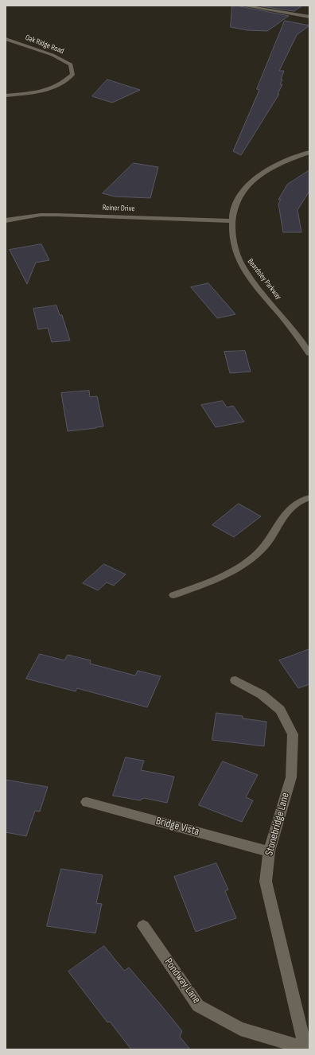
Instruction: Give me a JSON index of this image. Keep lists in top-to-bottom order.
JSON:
{
  "streets": {
    "street": [
      "Oak Ridge Road",
      "Reiner Drive",
      "Beardsley Parkway",
      "Stonebridge Lane",
      "Bridge Vista",
      "Pondway Lane"
    ]
  },
  "crossings": [
    ["Reiner Drive", "Beardsley Parkway"],
    ["Stonebridge Lane", "Bridge Vista"],
    ["Stonebridge Lane", "Pondway Lane"]
  ]
}
